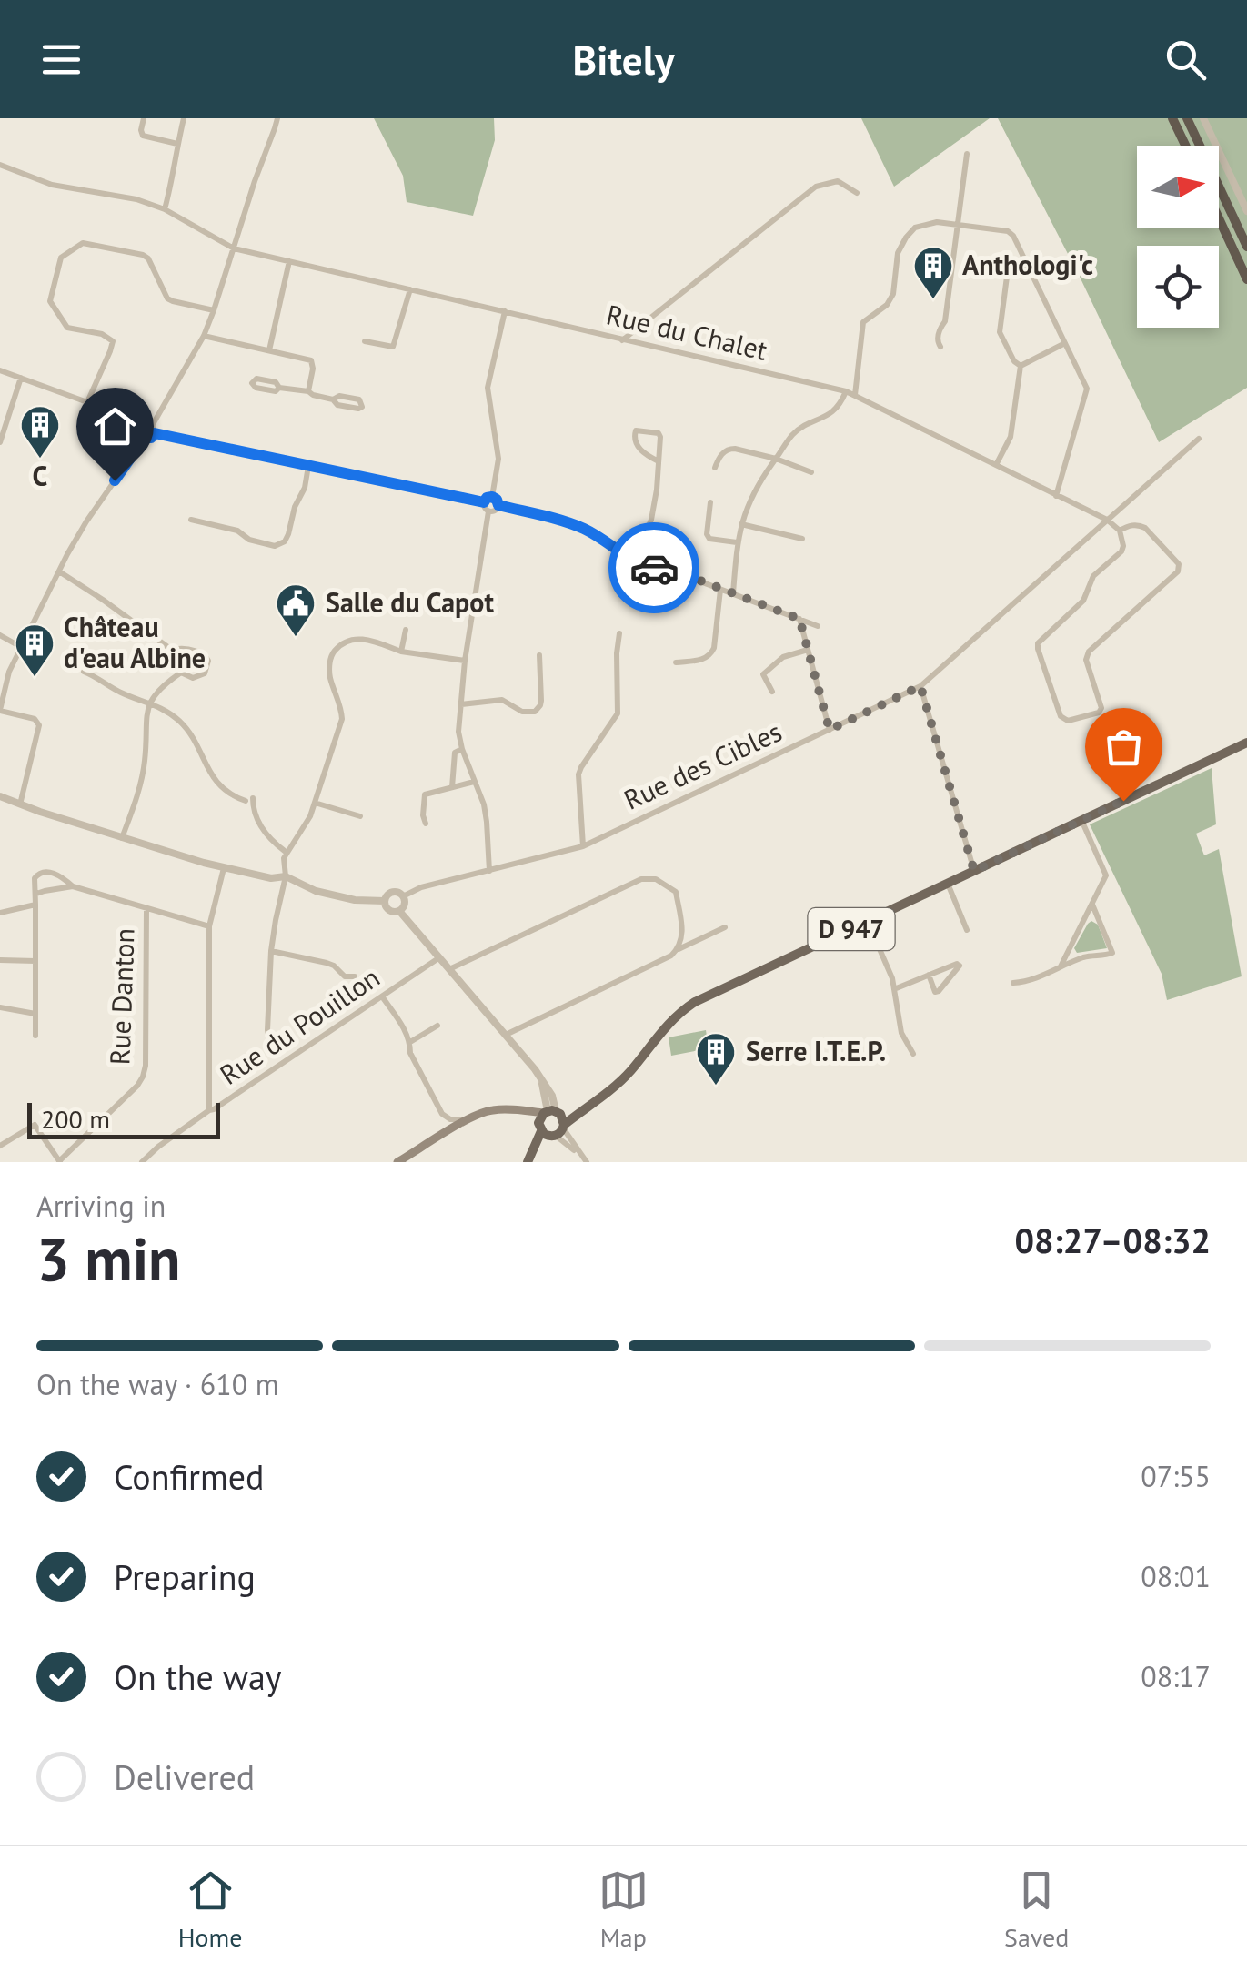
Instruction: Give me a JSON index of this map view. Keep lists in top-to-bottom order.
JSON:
{
  "streets": {
    "main road": ["D 947"],
    "street": [
      "Rue du Chalet",
      "Rue des Cibles",
      "Rue Danton",
      "Rue du Pouillon"
    ]
  },
  "crossings": [
    ["Rue du Chalet", "Rue des Cibles"]
  ],
  "places": {
    "building": [
      "Anthologi'c",
      "C",
      "Château d'eau Albine",
      "Serre I.T.E.P."
    ],
    "public building": ["Salle du Capot"]
  },
  "scale_bar": "200 m",
  "north": "right",
  "page": {
    "header": "Bitely",
    "scale": "200 m",
    "heading": ["3 min", "Arriving in", "08:27–08:32"],
    "bar": "On the way · 610 m",
    "list": [
      ["Confirmed", "07:55"],
      ["Preparing", "08:01"],
      ["On the way", "08:17"],
      "Delivered"
    ],
    "tabs": ["Home", "Map", "Saved"]
  }
}
